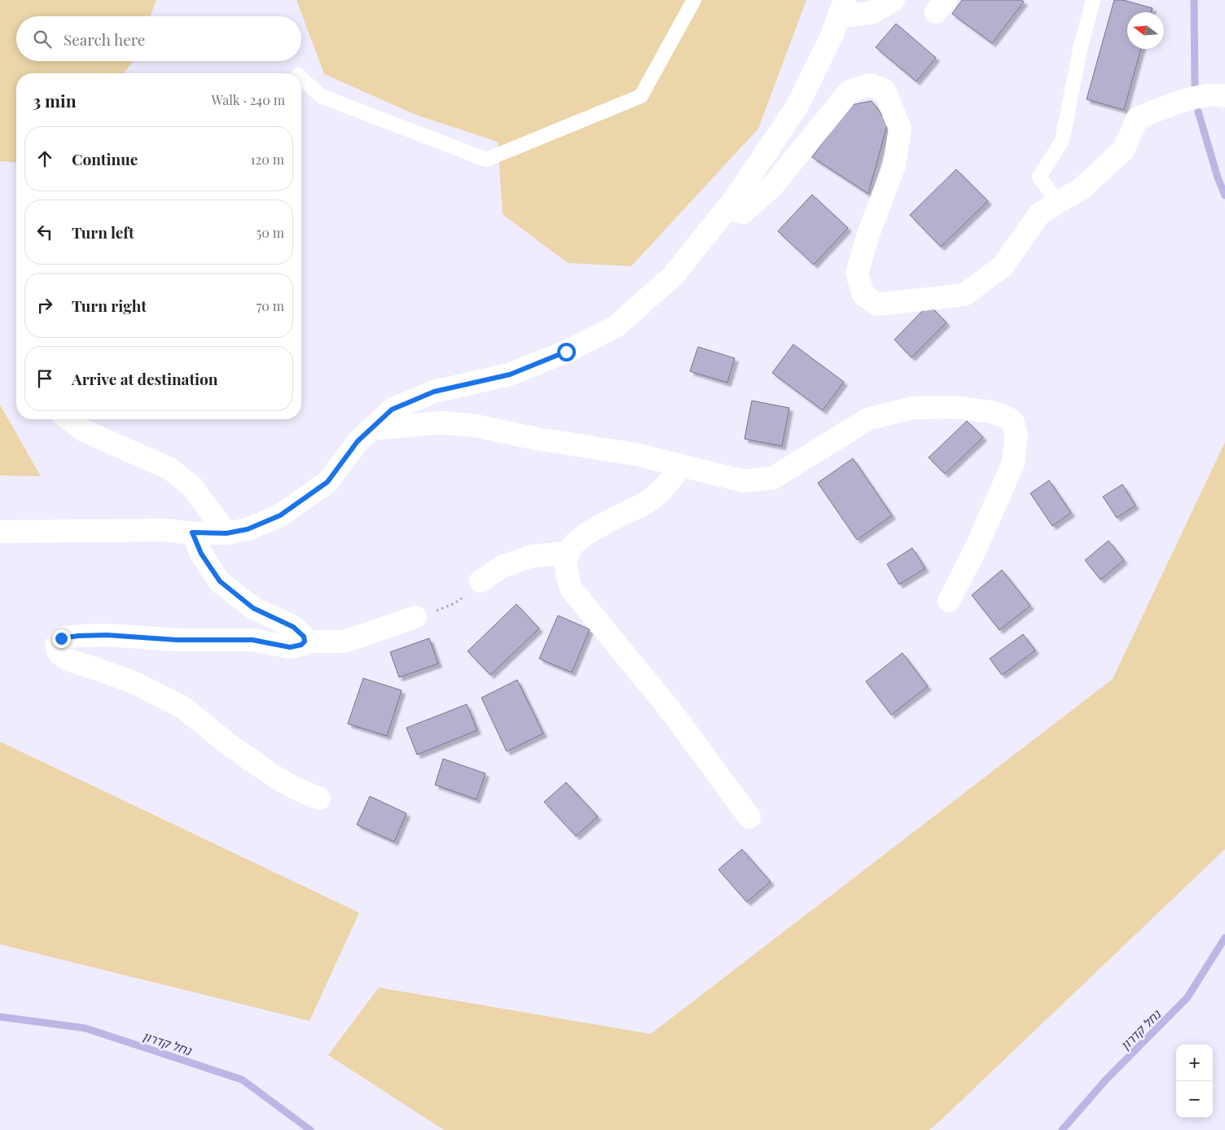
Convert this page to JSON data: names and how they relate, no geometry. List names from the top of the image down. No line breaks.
{"water":["נחל קדרון"],"north":"left","page":{"search":"Search here","heading":["3 min","Walk · 240 m"],"list":[["Continue","120 m"],["Turn left","50 m"],["Turn right","70 m"],"Arrive at destination"],"map_buttons":["+","−"]}}
